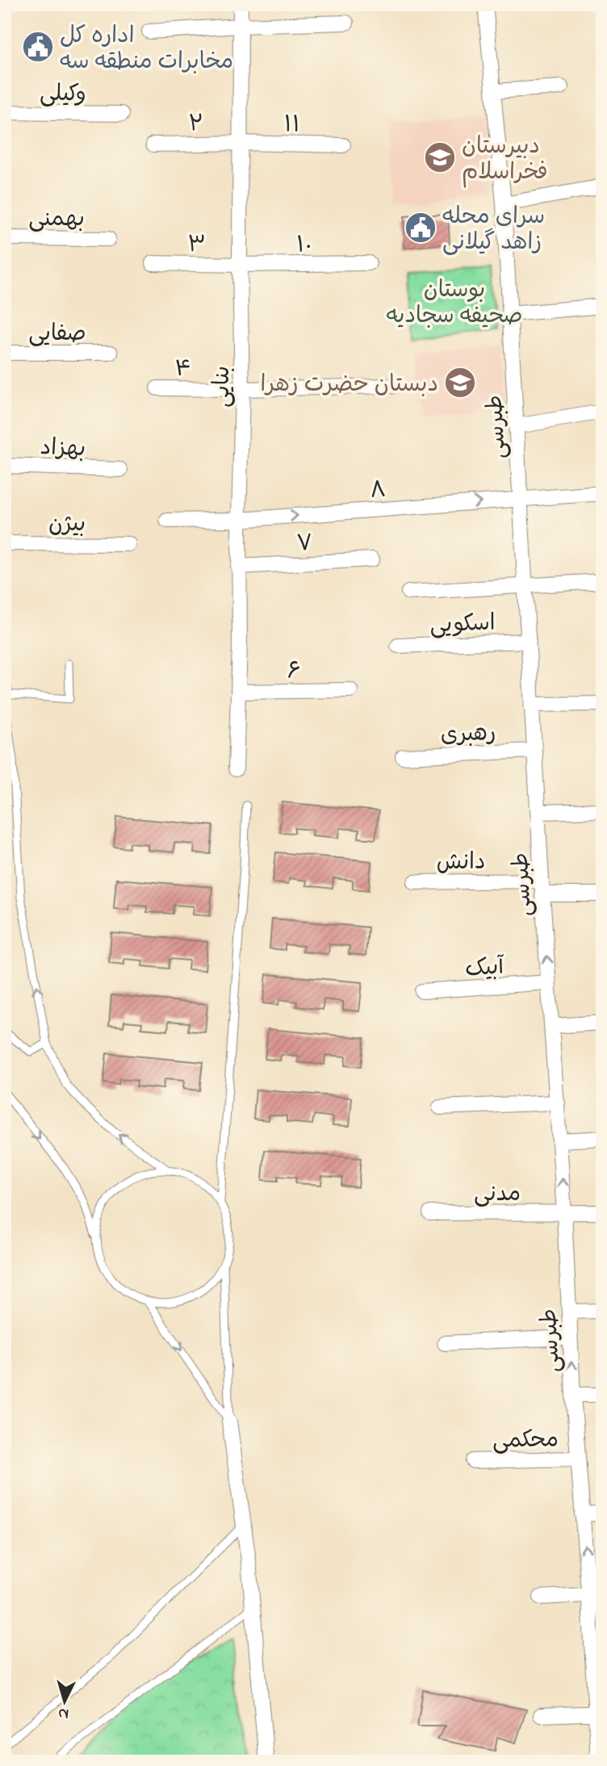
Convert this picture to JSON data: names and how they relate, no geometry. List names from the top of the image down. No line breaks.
{"streets":{"street":["وکیلی","۲","۱۱","بهمنی","۳","۱۰","صفایی","۴","بنایی","طبرسی","بهزاد","۸","بیژن","۷","اسکویی","۶","رهبری","دانش","آبیک","مدنی","محکمی"]},"crossings":[["۲","۱۱"],["۲","بنایی"],["۱۱","بنایی"],["۳","۱۰"],["۳","بنایی"],["۱۰","بنایی"],["۴","بنایی"],["بنایی","۸"],["بنایی","۷"],["بنایی","۶"],["طبرسی","۸"],["طبرسی","اسکویی"],["طبرسی","رهبری"],["طبرسی","دانش"],["طبرسی","آبیک"],["طبرسی","مدنی"],["طبرسی","محکمی"]],"parks":["بوستان صحیفه سجادیه"],"places":{"public building":["اداره کل مخابرات منطقه سه","سرای محله زاهد گیلانی"],"school or university":["دبیرستان فخراسلام","دبستان حضرت زهرا"]},"north":"bottom"}
